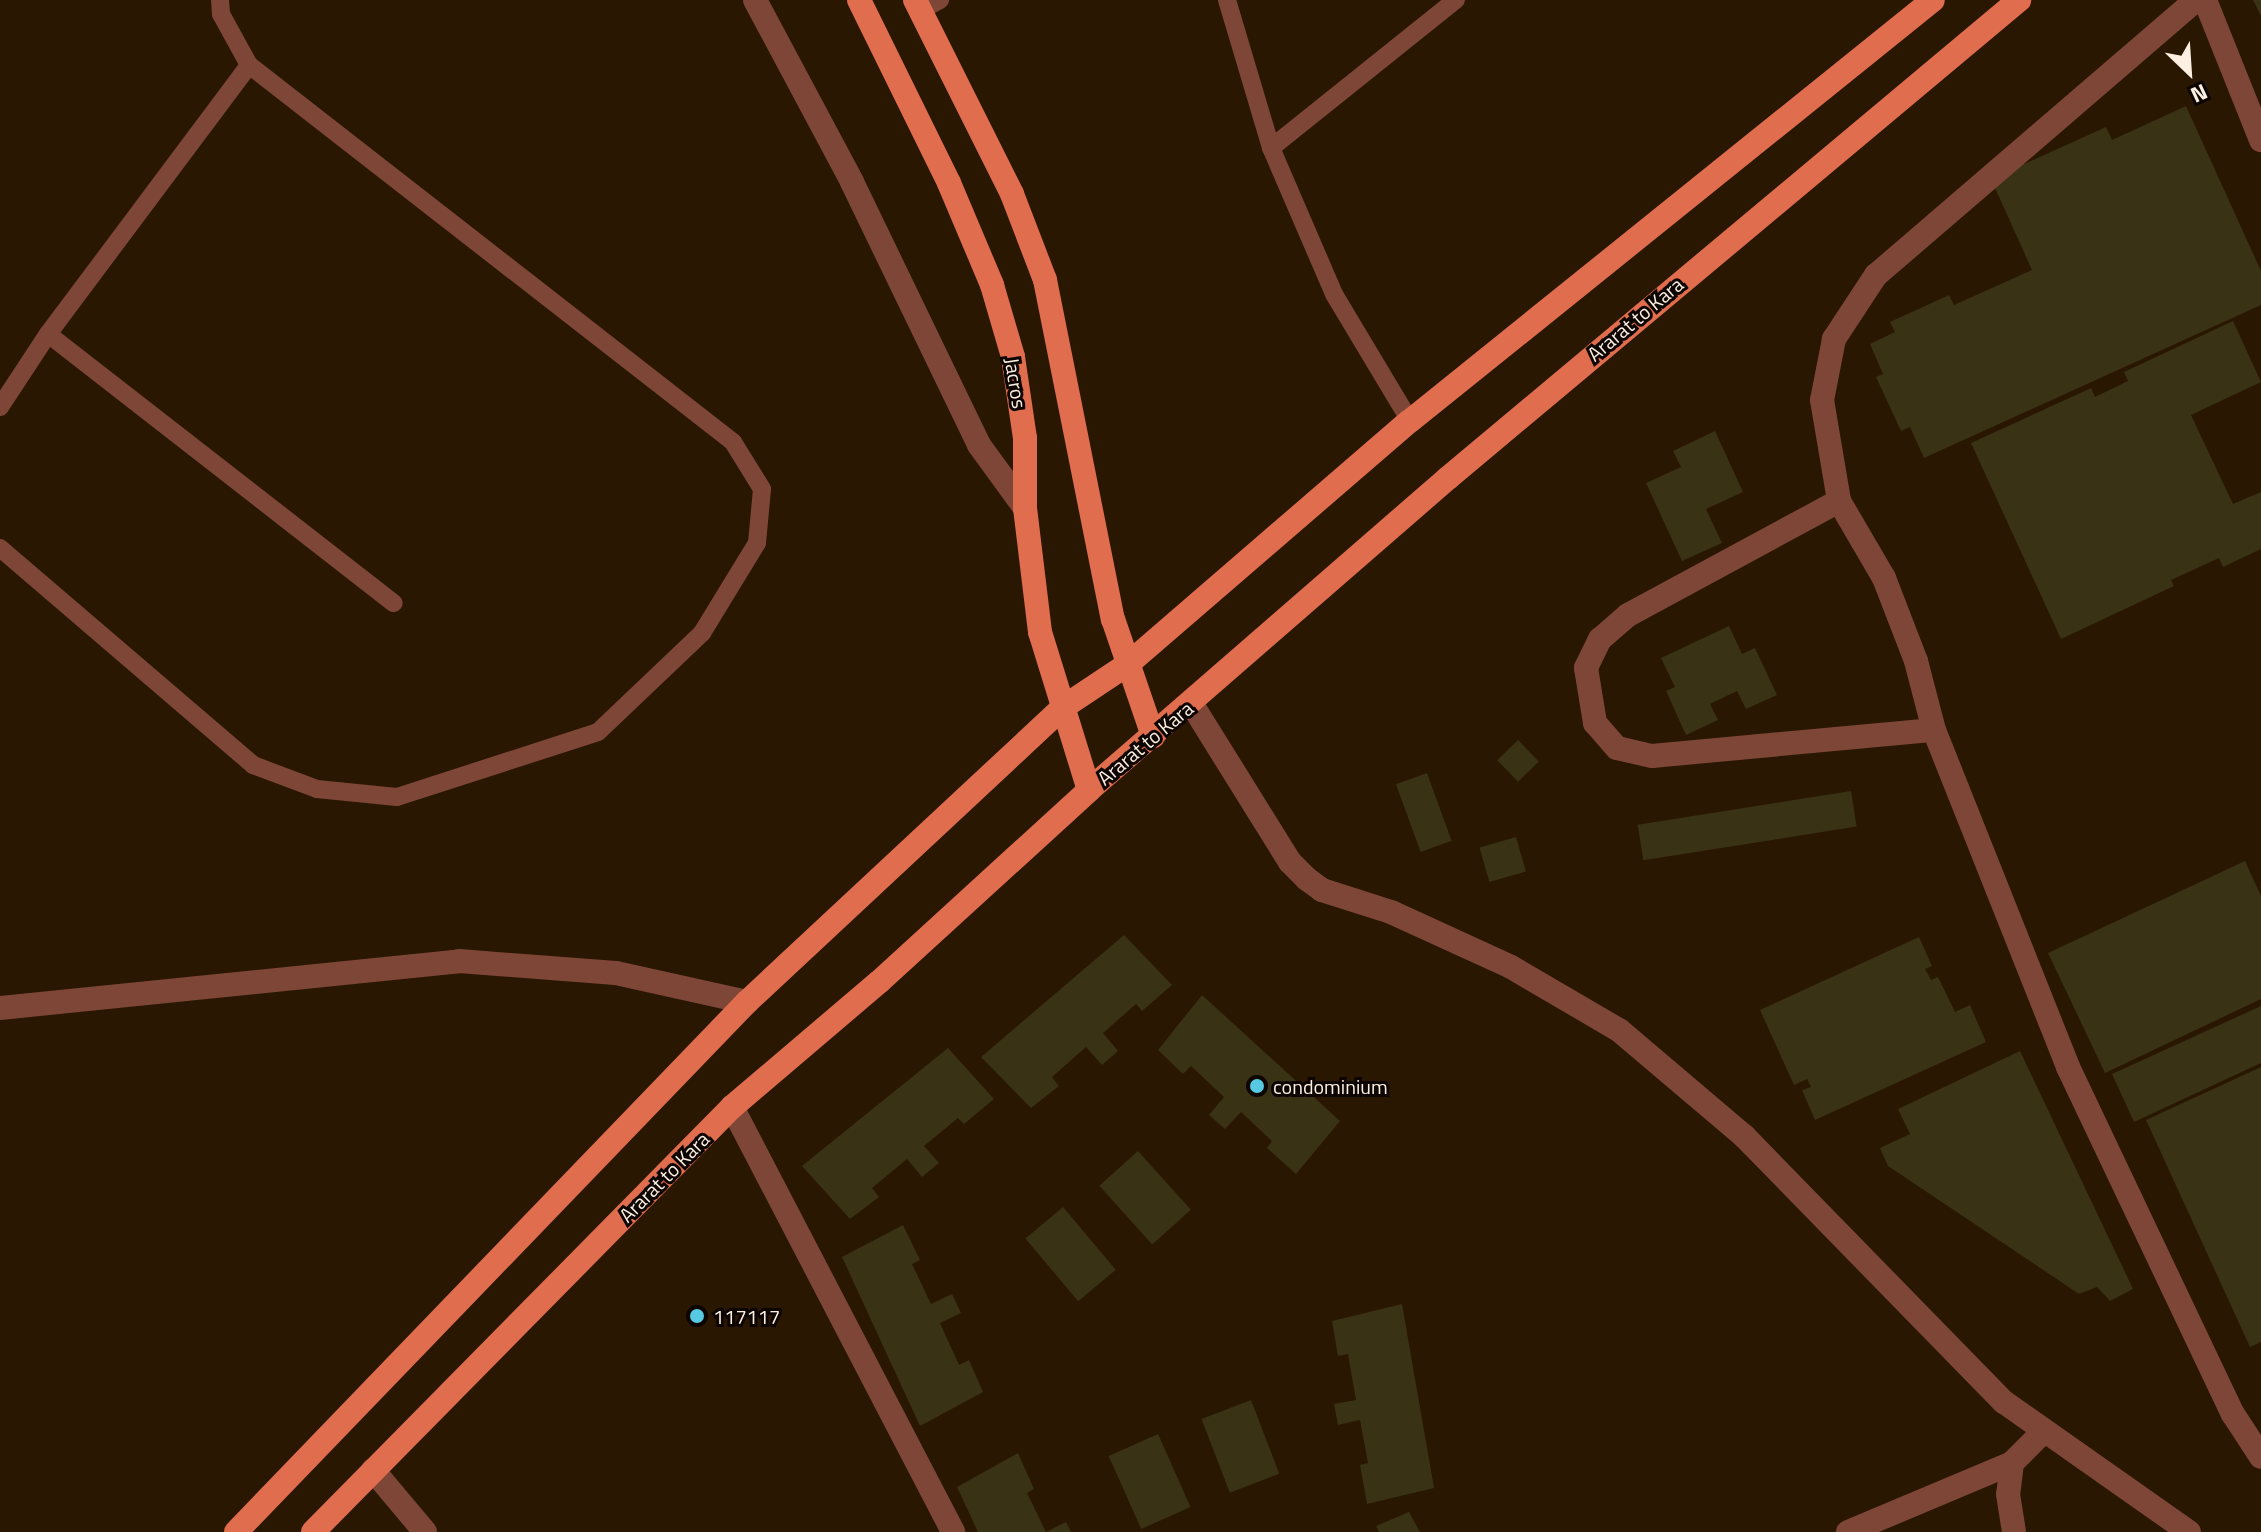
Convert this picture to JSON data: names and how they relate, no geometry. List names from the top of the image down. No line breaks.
{"streets":{"main road":["Ararat to Kara","Jacros"]},"crossings":[["Ararat to Kara","Jacros"]],"places":["condominium","117117"],"north":"bottom right"}
